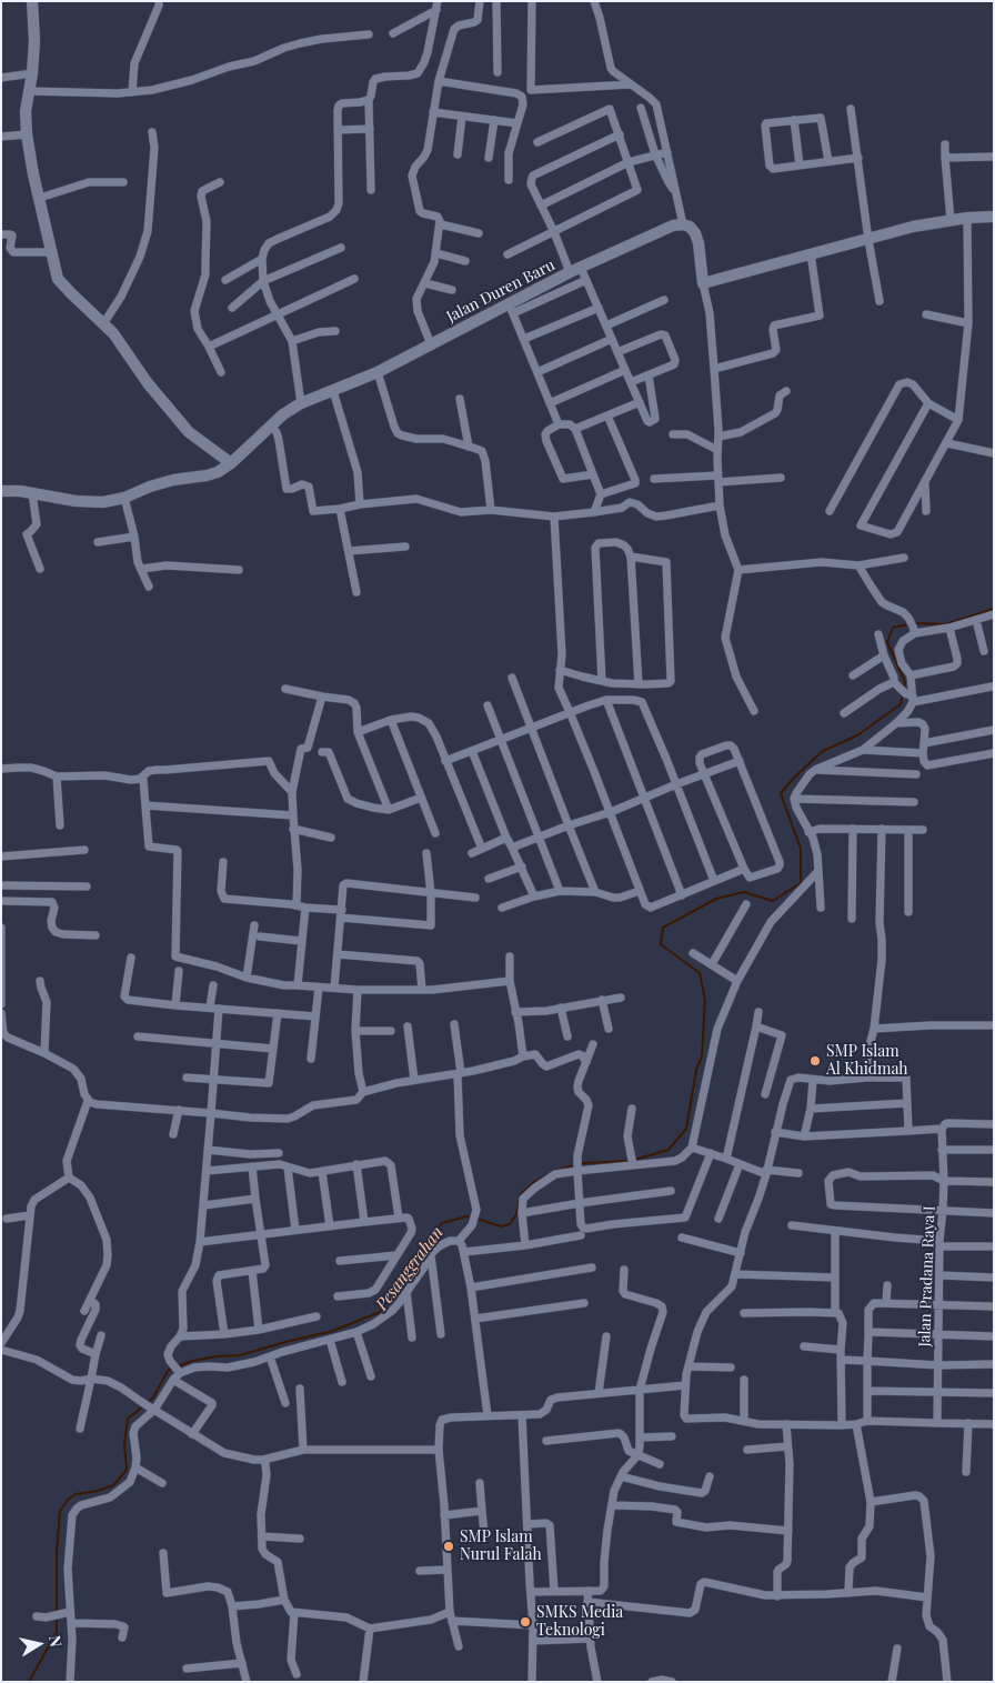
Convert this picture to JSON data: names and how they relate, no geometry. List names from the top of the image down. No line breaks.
{"streets":{"street":["Jalan Duren Baru","Jalan Pradana Raya I"]},"water":["Pesanggrahan"],"places":["SMP Islam Al Khidmah","SMP Islam Nurul Falah","SMKS Media Teknologi"],"north":"right"}
